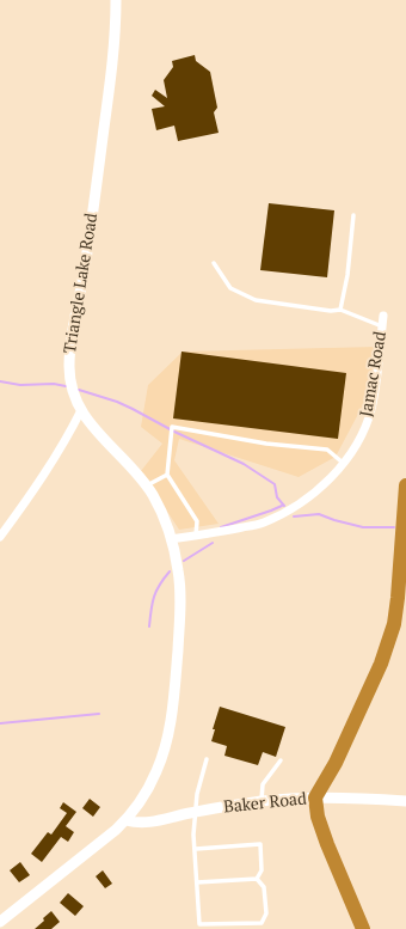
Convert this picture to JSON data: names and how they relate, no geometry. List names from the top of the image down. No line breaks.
{"streets":{"street":["Triangle Lake Road","Jamac Road","Baker Road"]},"crossings":[["Triangle Lake Road","Jamac Road"],["Triangle Lake Road","Baker Road"]]}
